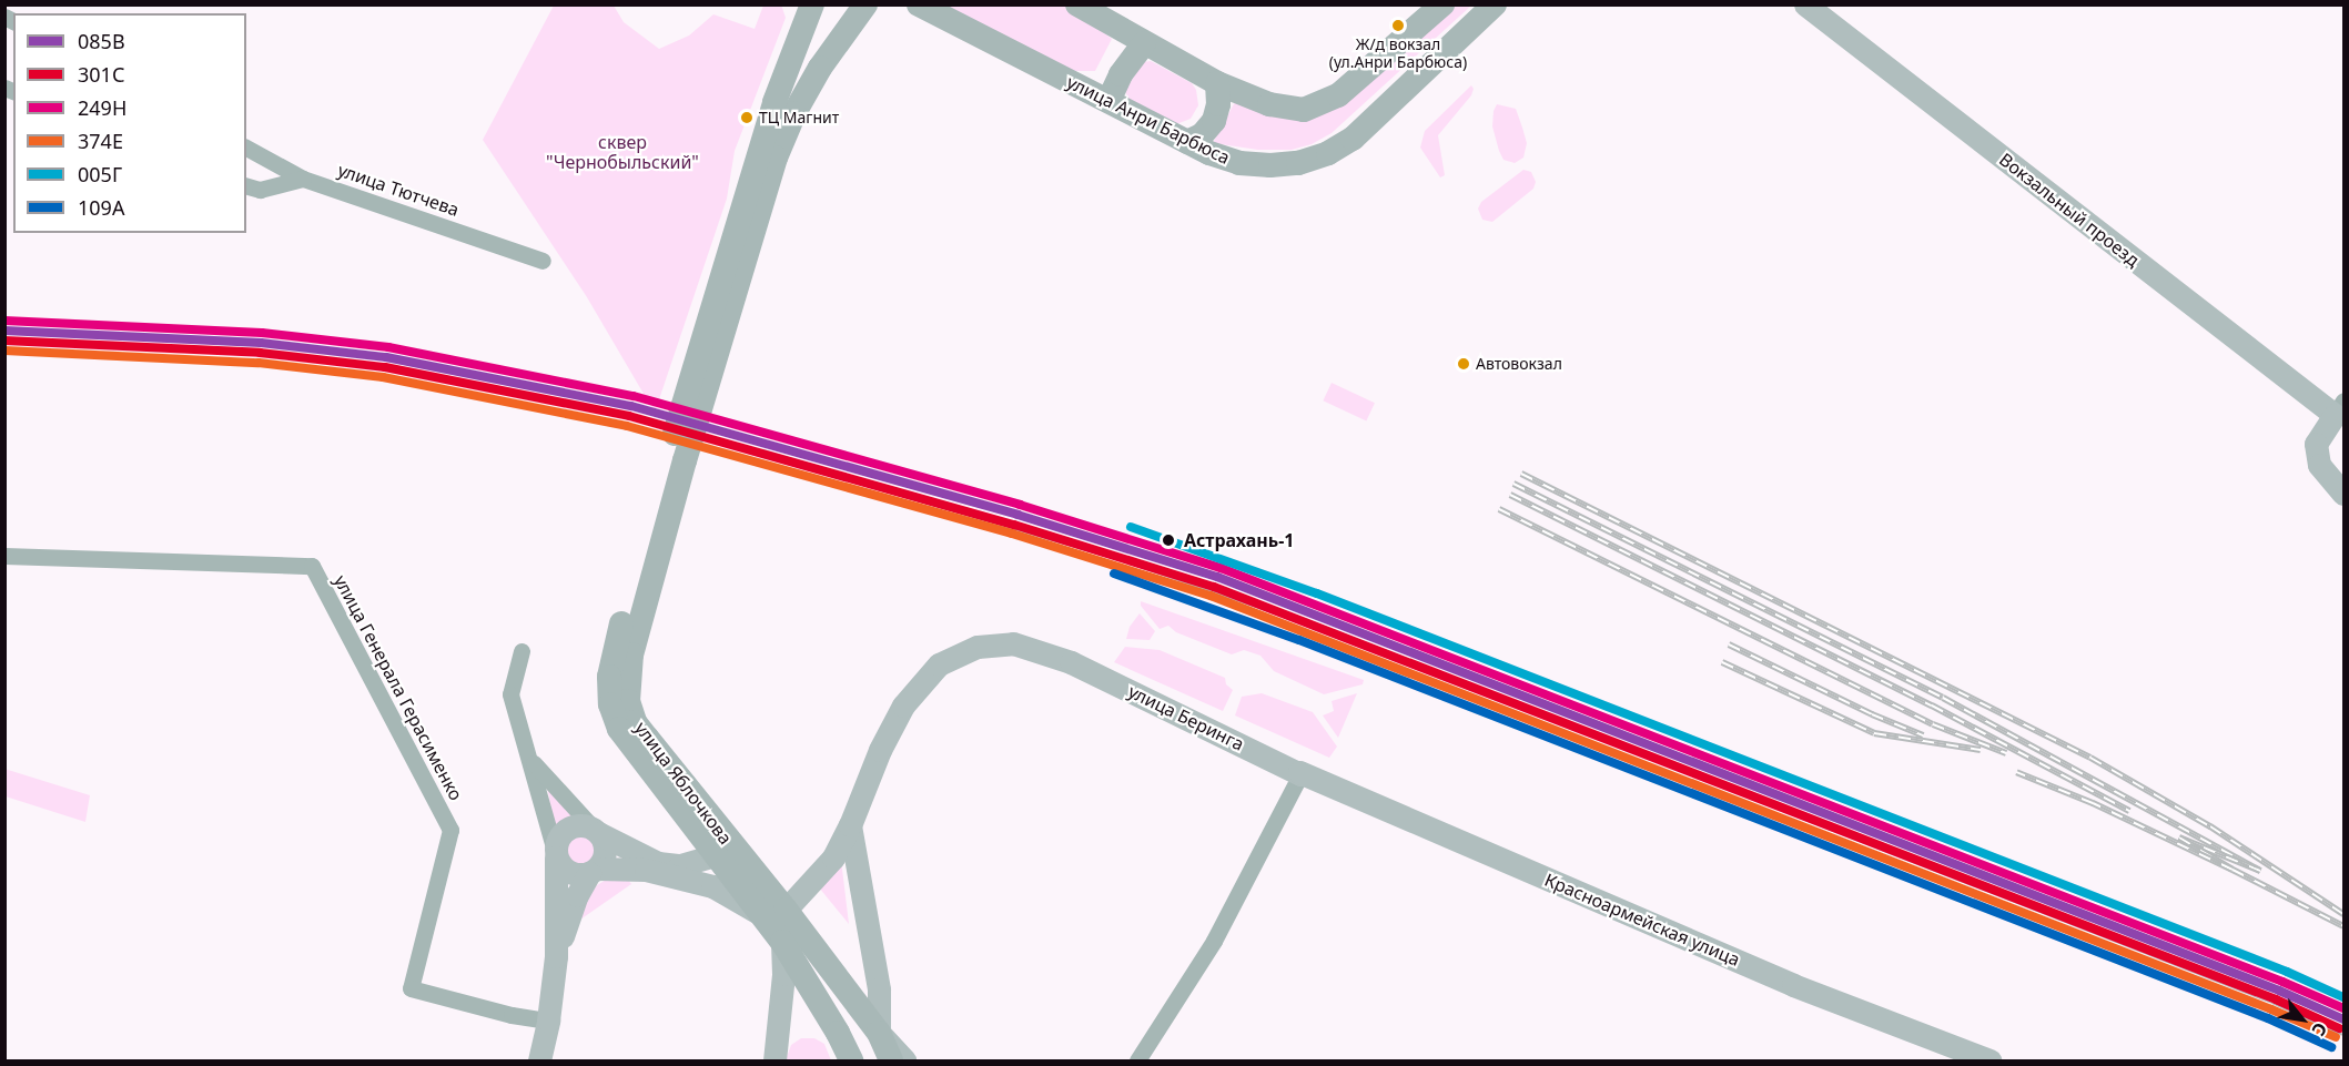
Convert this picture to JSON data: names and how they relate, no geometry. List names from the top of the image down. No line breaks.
{"streets":{"main road":["улица Анри Барбюса","улица Яблочкова"],"street":["улица Тютчева","Вокзальный проезд","улица Генерала Герасименко","улица Беринга","Красноармейская улица"]},"crossings":[["улица Беринга","улица Яблочкова"],["улица Беринга","Красноармейская улица"]],"parks":["сквер \"Чернобыльский\""],"places":["Ж/д вокзал (ул.Анри Барбюса)","ТЦ Магнит","Автовокзал","Астрахань-1"],"lines":["transit line 249Н","transit line 085В","transit line 301С","transit line 374Е","transit line 005Г","transit line 109А"],"legend":["085В","301С","249Н","374Е","005Г","109А"],"north":"bottom right"}
